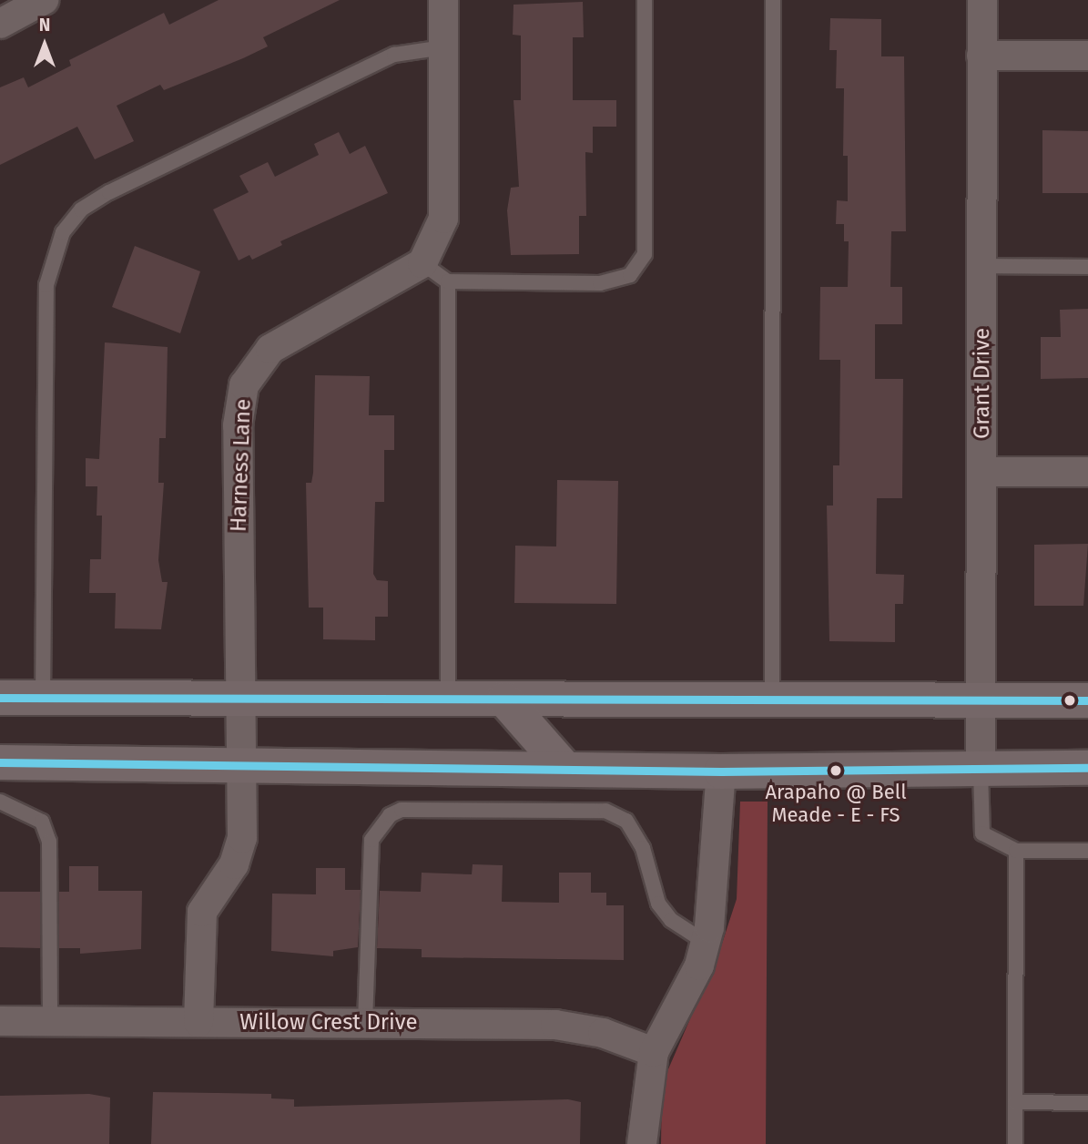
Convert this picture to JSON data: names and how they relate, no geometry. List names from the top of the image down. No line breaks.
{"streets":{"street":["Grant Drive","Harness Lane","Willow Crest Drive"]},"crossings":[["Harness Lane","Willow Crest Drive"]],"places":["Arapaho @ Bell Meade - E - FS"],"north":"top"}
